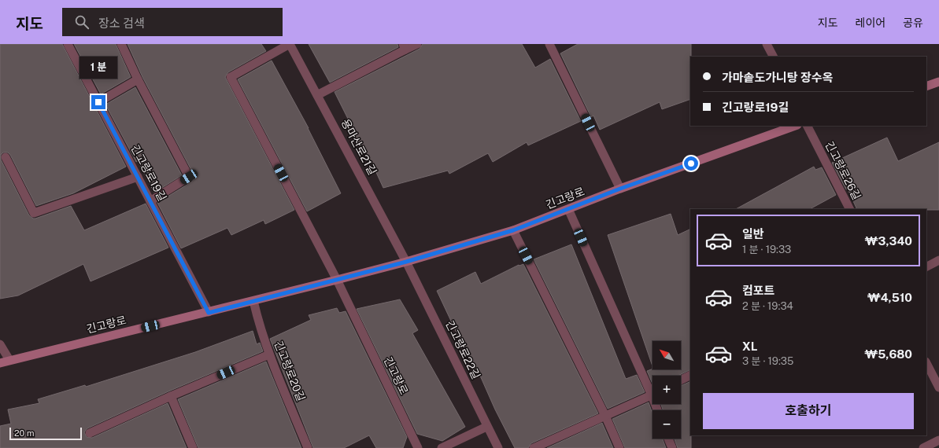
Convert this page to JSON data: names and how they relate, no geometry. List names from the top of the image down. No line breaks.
{"streets":{"main road":["긴고랑로"],"street":["용마산로21길","긴고랑로26길","긴고랑로19길","긴고랑로22길","긴고랑로20길"]},"crossings":[["용마산로21길","긴고랑로"],["용마산로21길","긴고랑로22길"],["긴고랑로19길","긴고랑로"],["긴고랑로","긴고랑로22길"],["긴고랑로","긴고랑로20길"]],"scale_bar":"20 m","north":"top left","page":{"header":"지도","search":"장소 검색","nav":["지도","레이어","공유"],"bubble":"1 분","banner":["가마솥도가니탕 장수옥","긴고랑로19길"],"list":[{"name":"일반","note":"1 분 · 19:33","value":"₩3,340"},{"name":"컴포트","note":"2 분 · 19:34","value":"₩4,510"},{"name":"XL","note":"3 분 · 19:35","value":"₩5,680"}],"map_buttons":["+","−"],"buttons":"호출하기","scale":"20 m"}}
